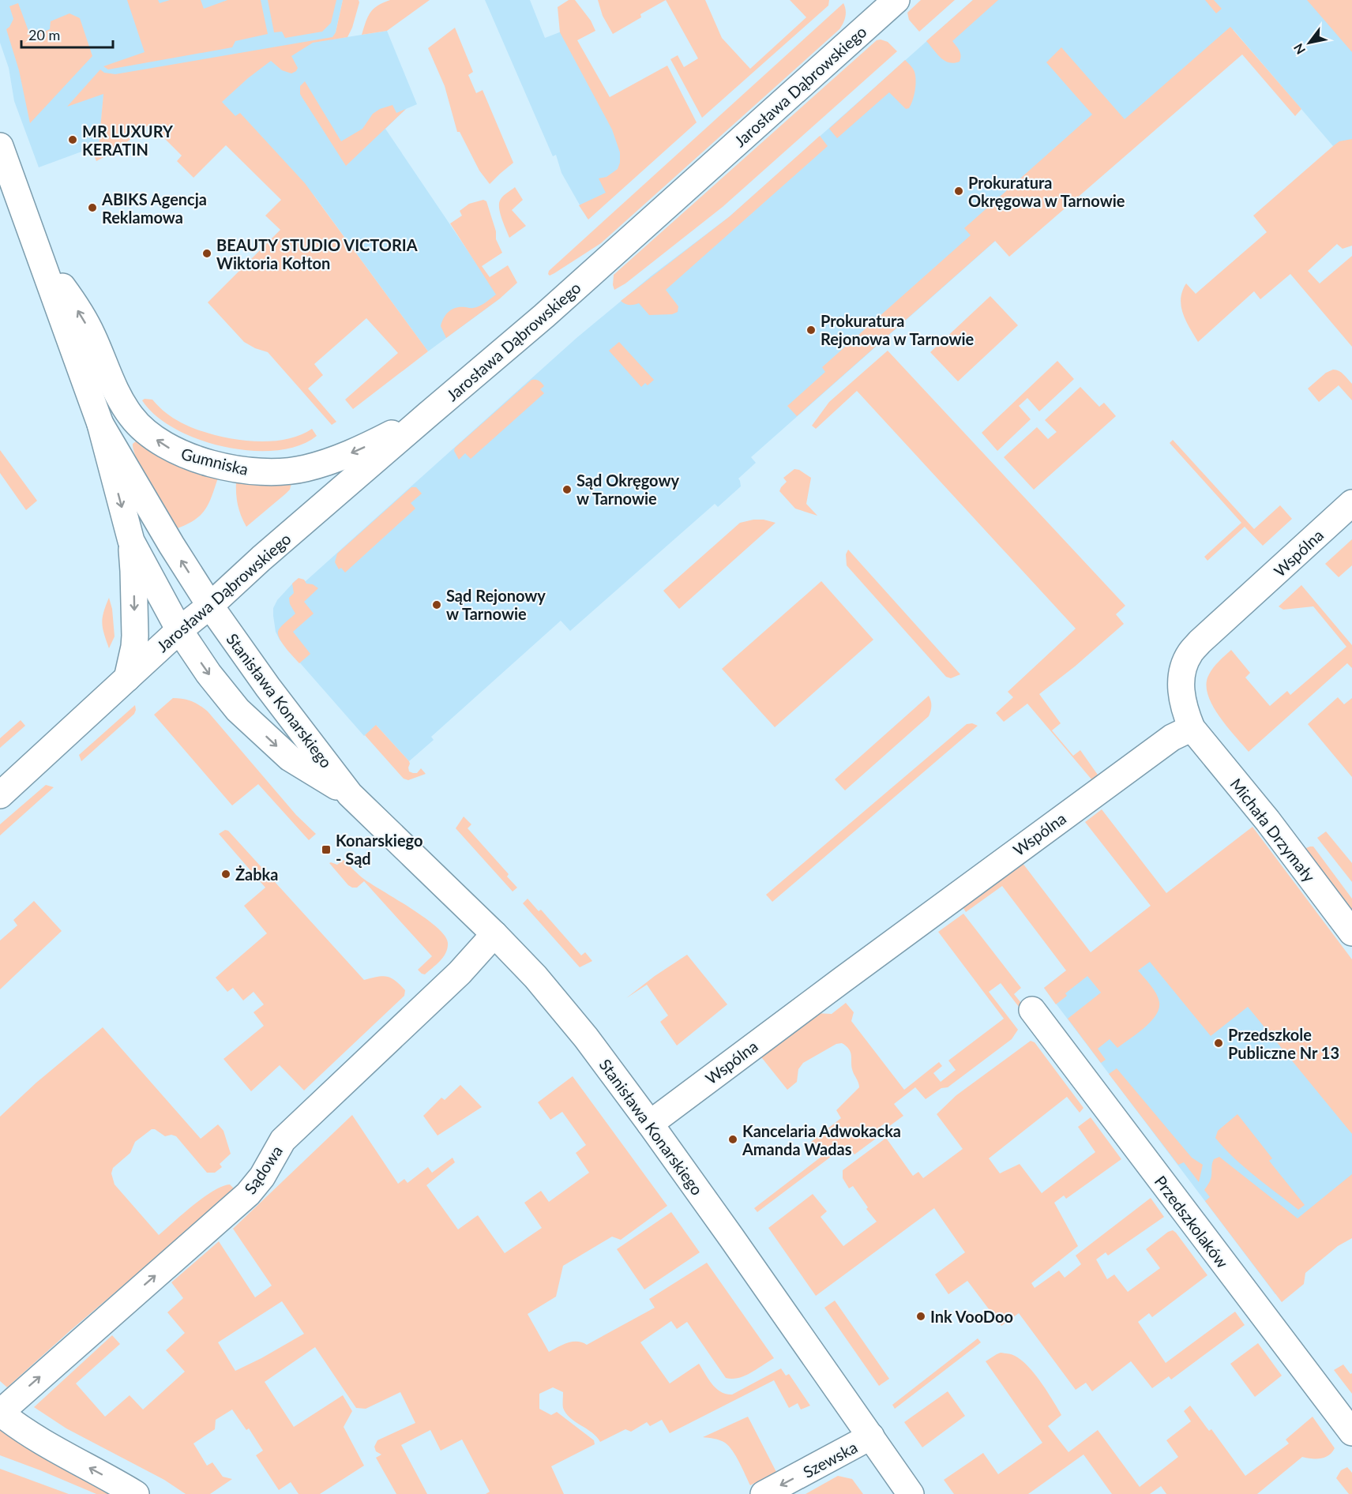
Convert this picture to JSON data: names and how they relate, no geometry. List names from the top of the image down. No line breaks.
{"streets":{"street":["Jarosława Dąbrowskiego","Gumniska","Wspólna","Stanisława Konarskiego","Michała Drzymały","Sądowa","Przedszkolaków","Szewska"]},"crossings":[["Jarosława Dąbrowskiego","Gumniska"],["Jarosława Dąbrowskiego","Stanisława Konarskiego"],["Gumniska","Stanisława Konarskiego"],["Wspólna","Stanisława Konarskiego"],["Wspólna","Michała Drzymały"],["Stanisława Konarskiego","Sądowa"],["Stanisława Konarskiego","Szewska"]],"one_way":["Sądowa","Szewska"],"places":{"other":["MR LUXURY KERATIN","Prokuratura Okręgowa w Tarnowie","ABIKS Agencja Reklamowa","BEAUTY STUDIO VICTORIA Wiktoria Kołton","Prokuratura Rejonowa w Tarnowie","Sąd Okręgowy w Tarnowie","Sąd Rejonowy w Tarnowie","Żabka","Przedszkole Publiczne Nr 13","Kancelaria Adwokacka Amanda Wadas","Ink VooDoo"],"transit":["Konarskiego - Sąd"]},"scale_bar":"20 m","north":"bottom left"}
